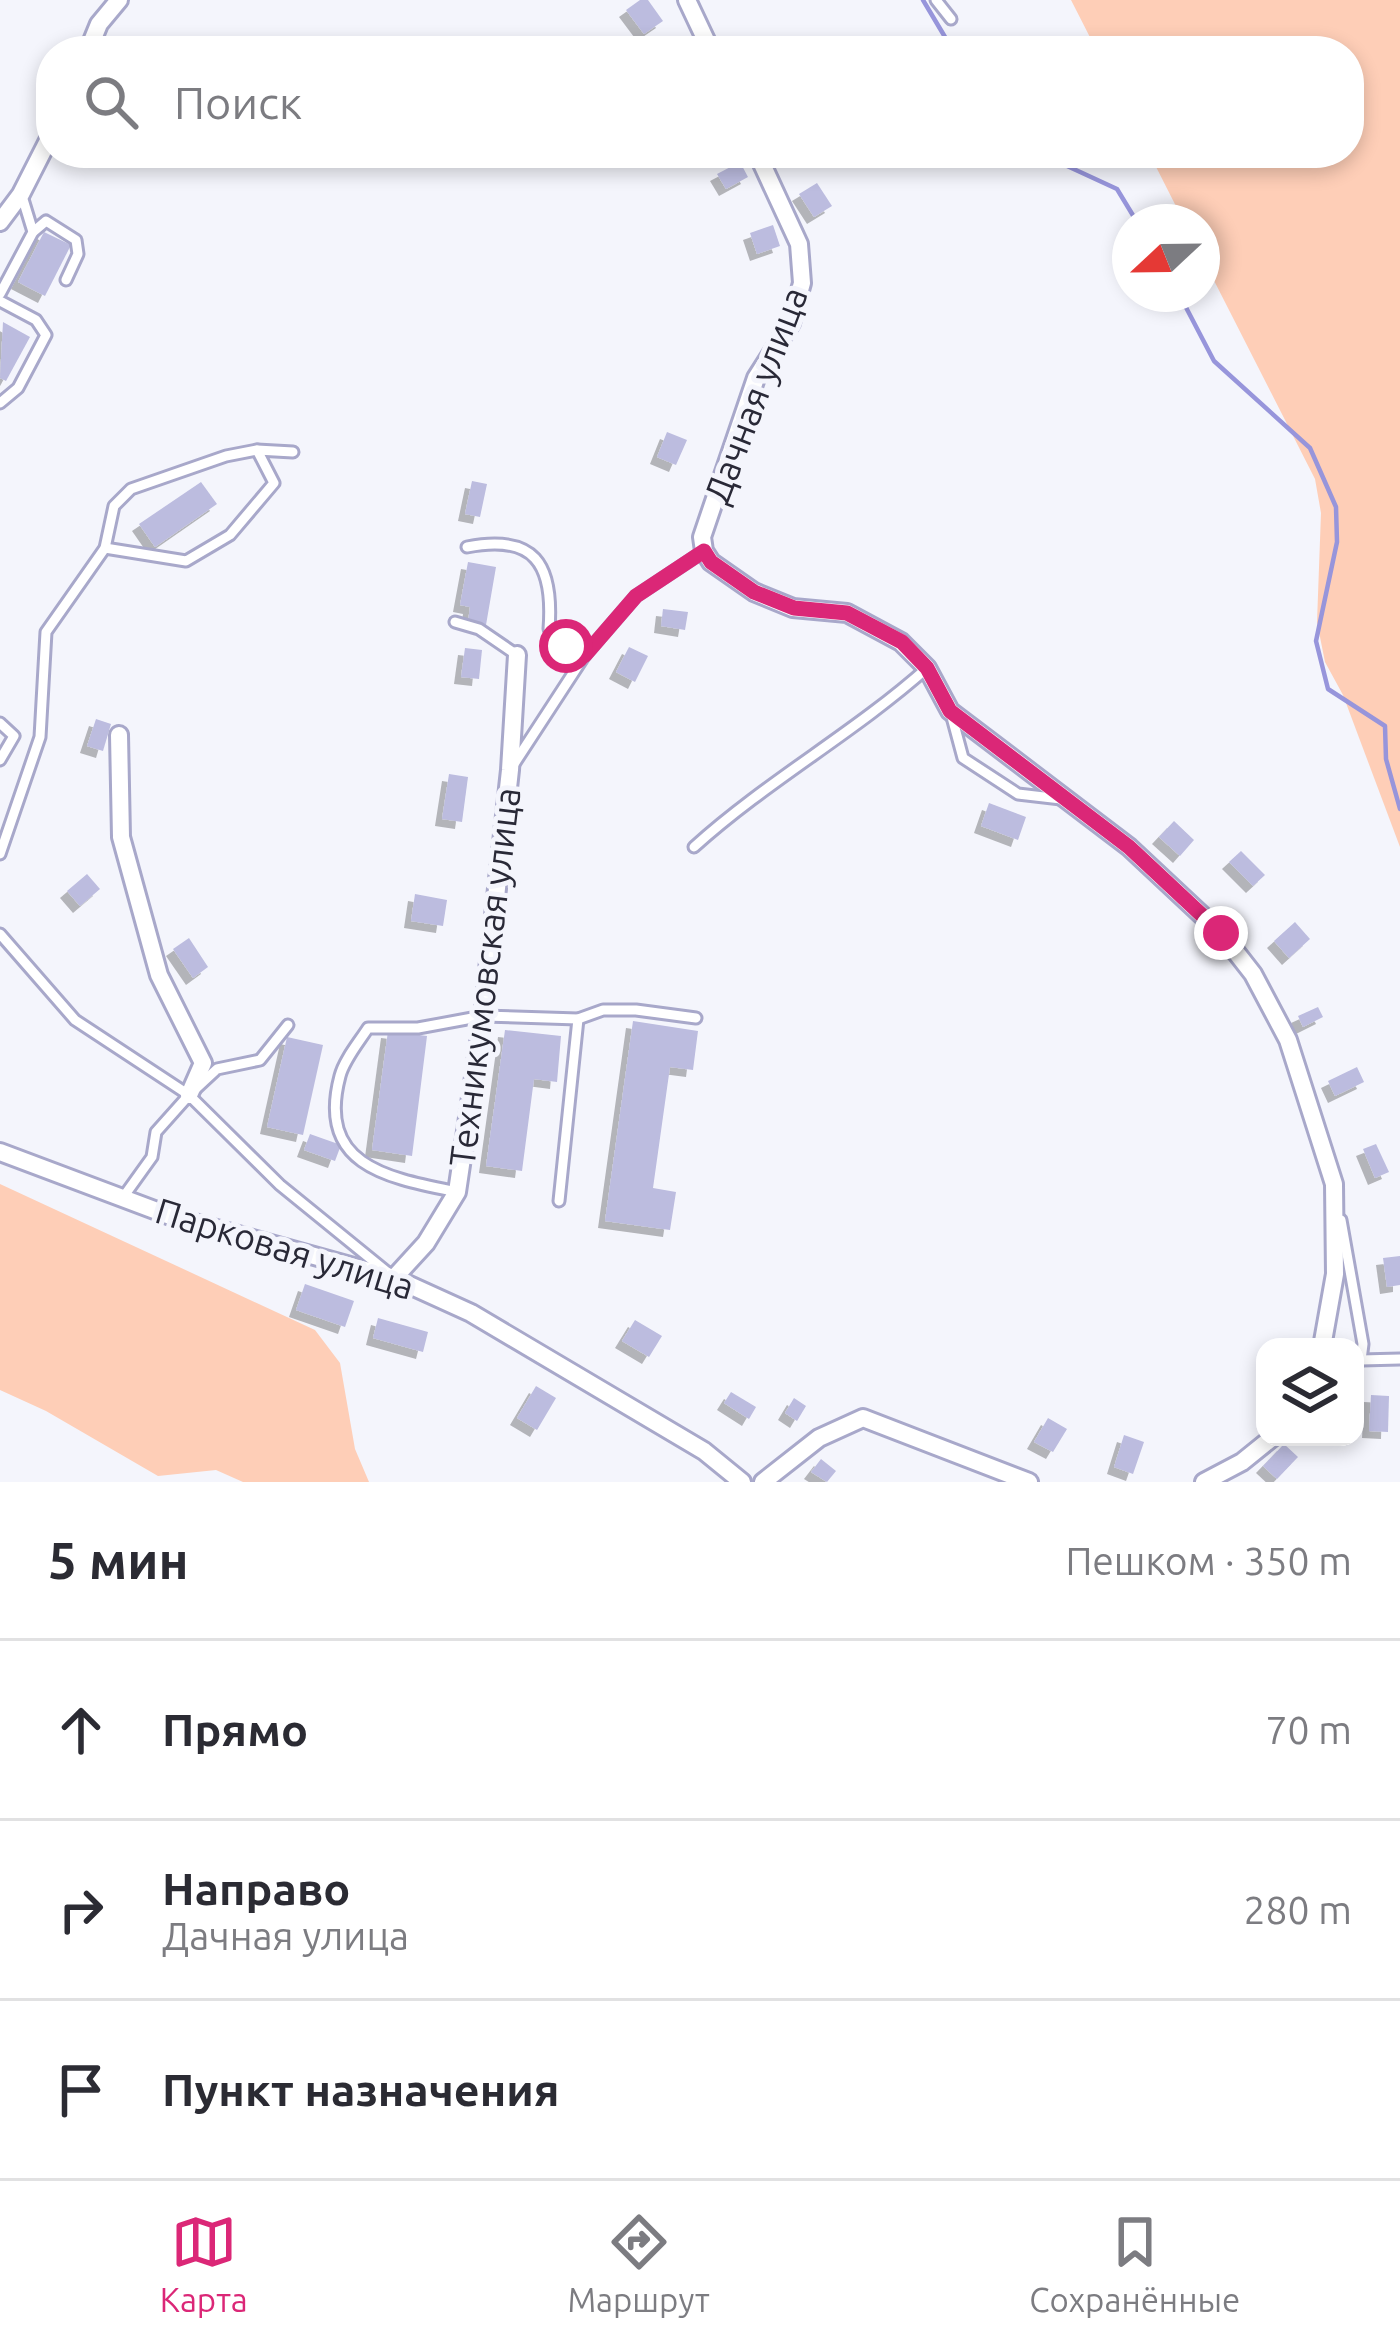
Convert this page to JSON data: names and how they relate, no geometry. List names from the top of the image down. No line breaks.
{"streets":{"street":["Дачная улица","Техникумовская улица","Парковая улица"]},"crossings":[["Техникумовская улица","Парковая улица"]],"north":"left","page":{"search":"Поиск","heading":["5 мин","Пешком · 350 m"],"list":[["Прямо","70 m"],["Направо","Дачная улица","280 m"],"Пункт назначения"],"nav":["Карта","Маршрут","Сохранённые"]}}
